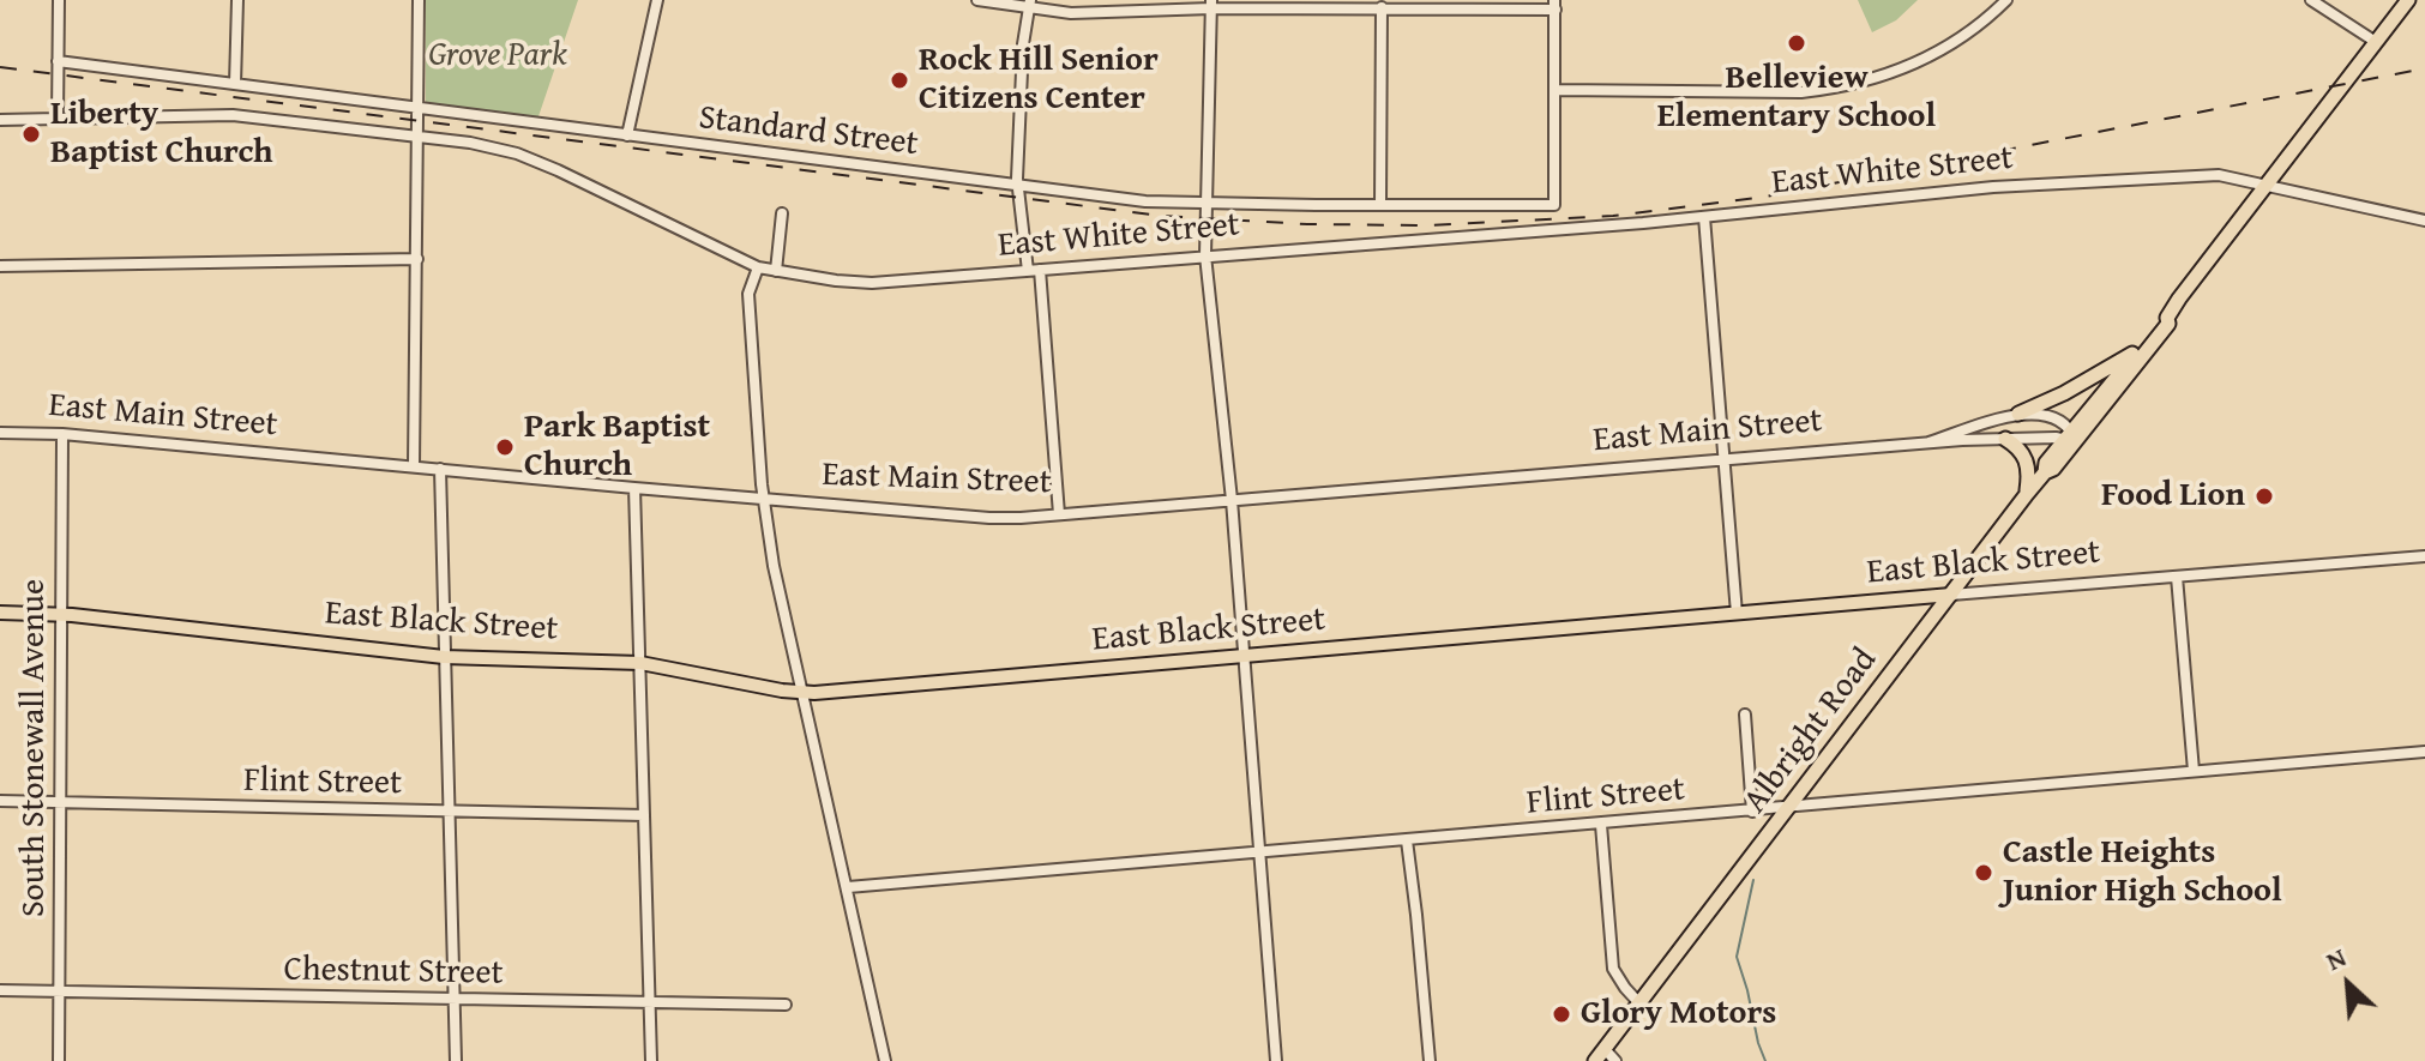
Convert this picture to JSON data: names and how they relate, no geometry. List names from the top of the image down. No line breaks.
{"streets":{"highway":["Albright Road"],"main road":["East Black Street"],"street":["Standard Street","East White Street","East Main Street","South Stonewall Avenue","Flint Street","Chestnut Street"]},"crossings":[["East Main Street","Albright Road"],["East Main Street","South Stonewall Avenue"],["East Black Street","Albright Road"],["East Black Street","South Stonewall Avenue"],["Albright Road","Flint Street"],["South Stonewall Avenue","Flint Street"],["South Stonewall Avenue","Chestnut Street"]],"parks":["Grove Park"],"places":["Belleview Elementary School","Rock Hill Senior Citizens Center","Liberty Baptist Church","Park Baptist Church","Food Lion","Castle Heights Junior High School","Glory Motors"],"north":"top left"}
